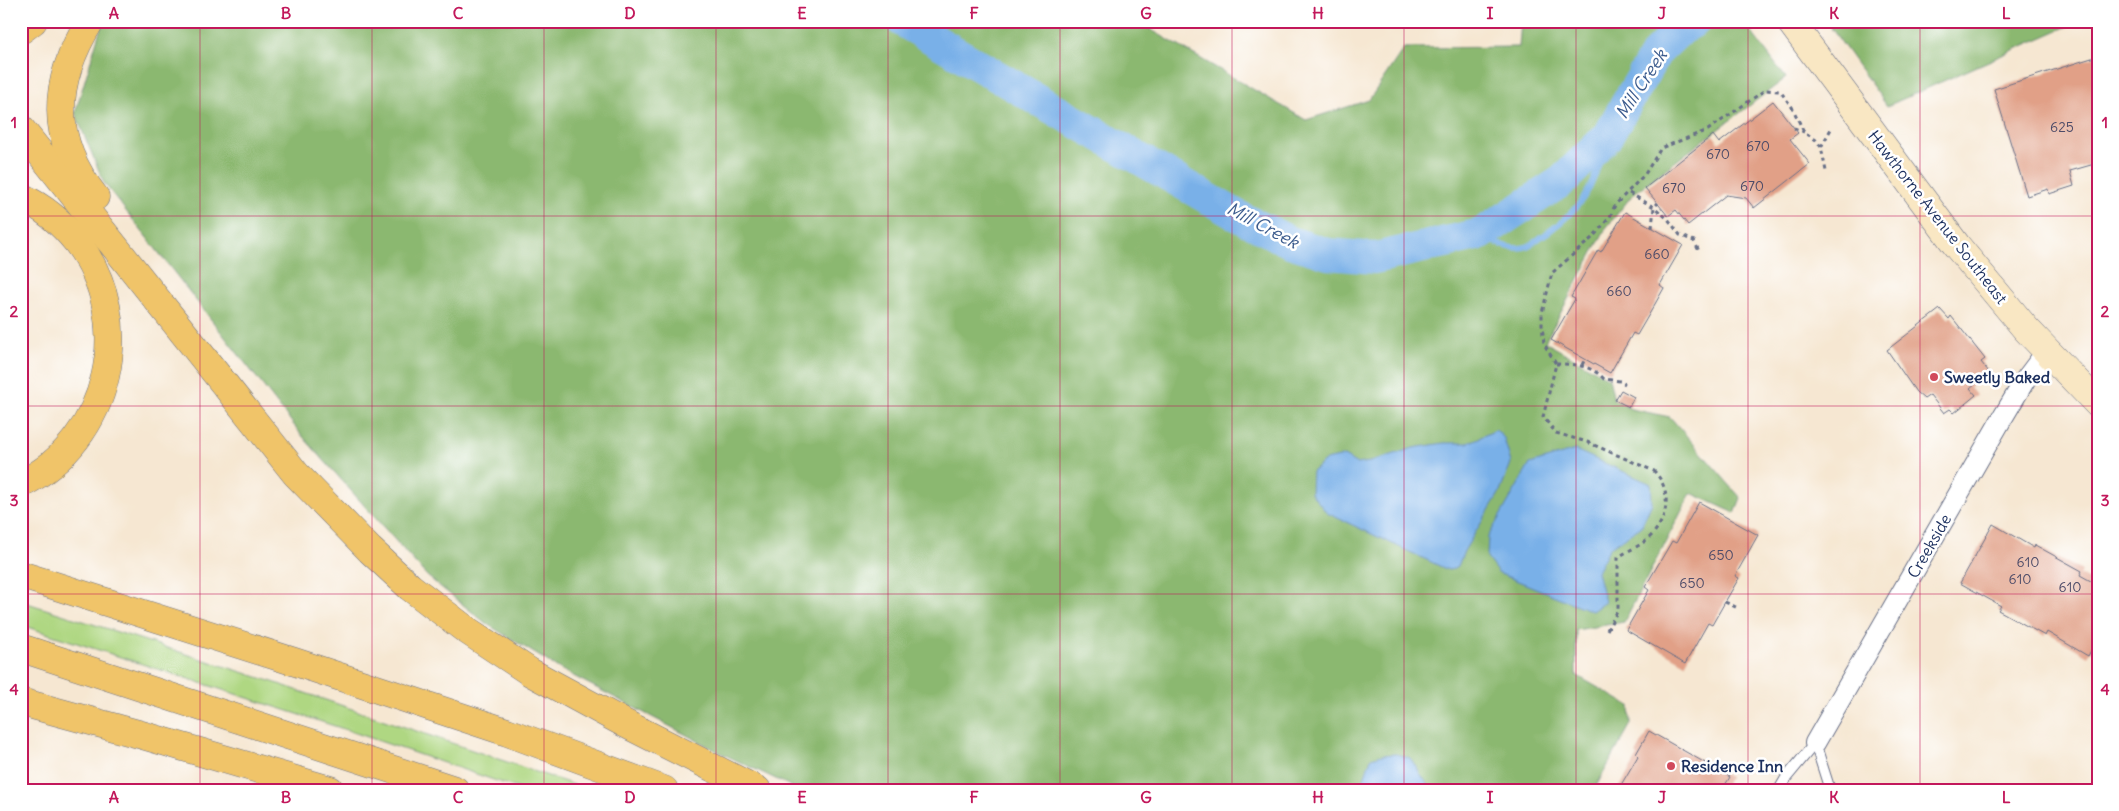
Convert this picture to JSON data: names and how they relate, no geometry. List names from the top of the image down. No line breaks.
{"streets":{"main road":["Hawthorne Avenue Southeast"],"street":["Creekside"]},"crossings":[["Hawthorne Avenue Southeast","Creekside"]],"water":["Mill Creek"],"places":["Sweetly Baked","Residence Inn"],"house_numbers":["625","670","670","670","670","660","660","650","610","610","650","610"],"grid":{"columns":["A","B","C","D","E","F","G","H","I","J","K","L"],"rows":["1","2","3","4"]}}
